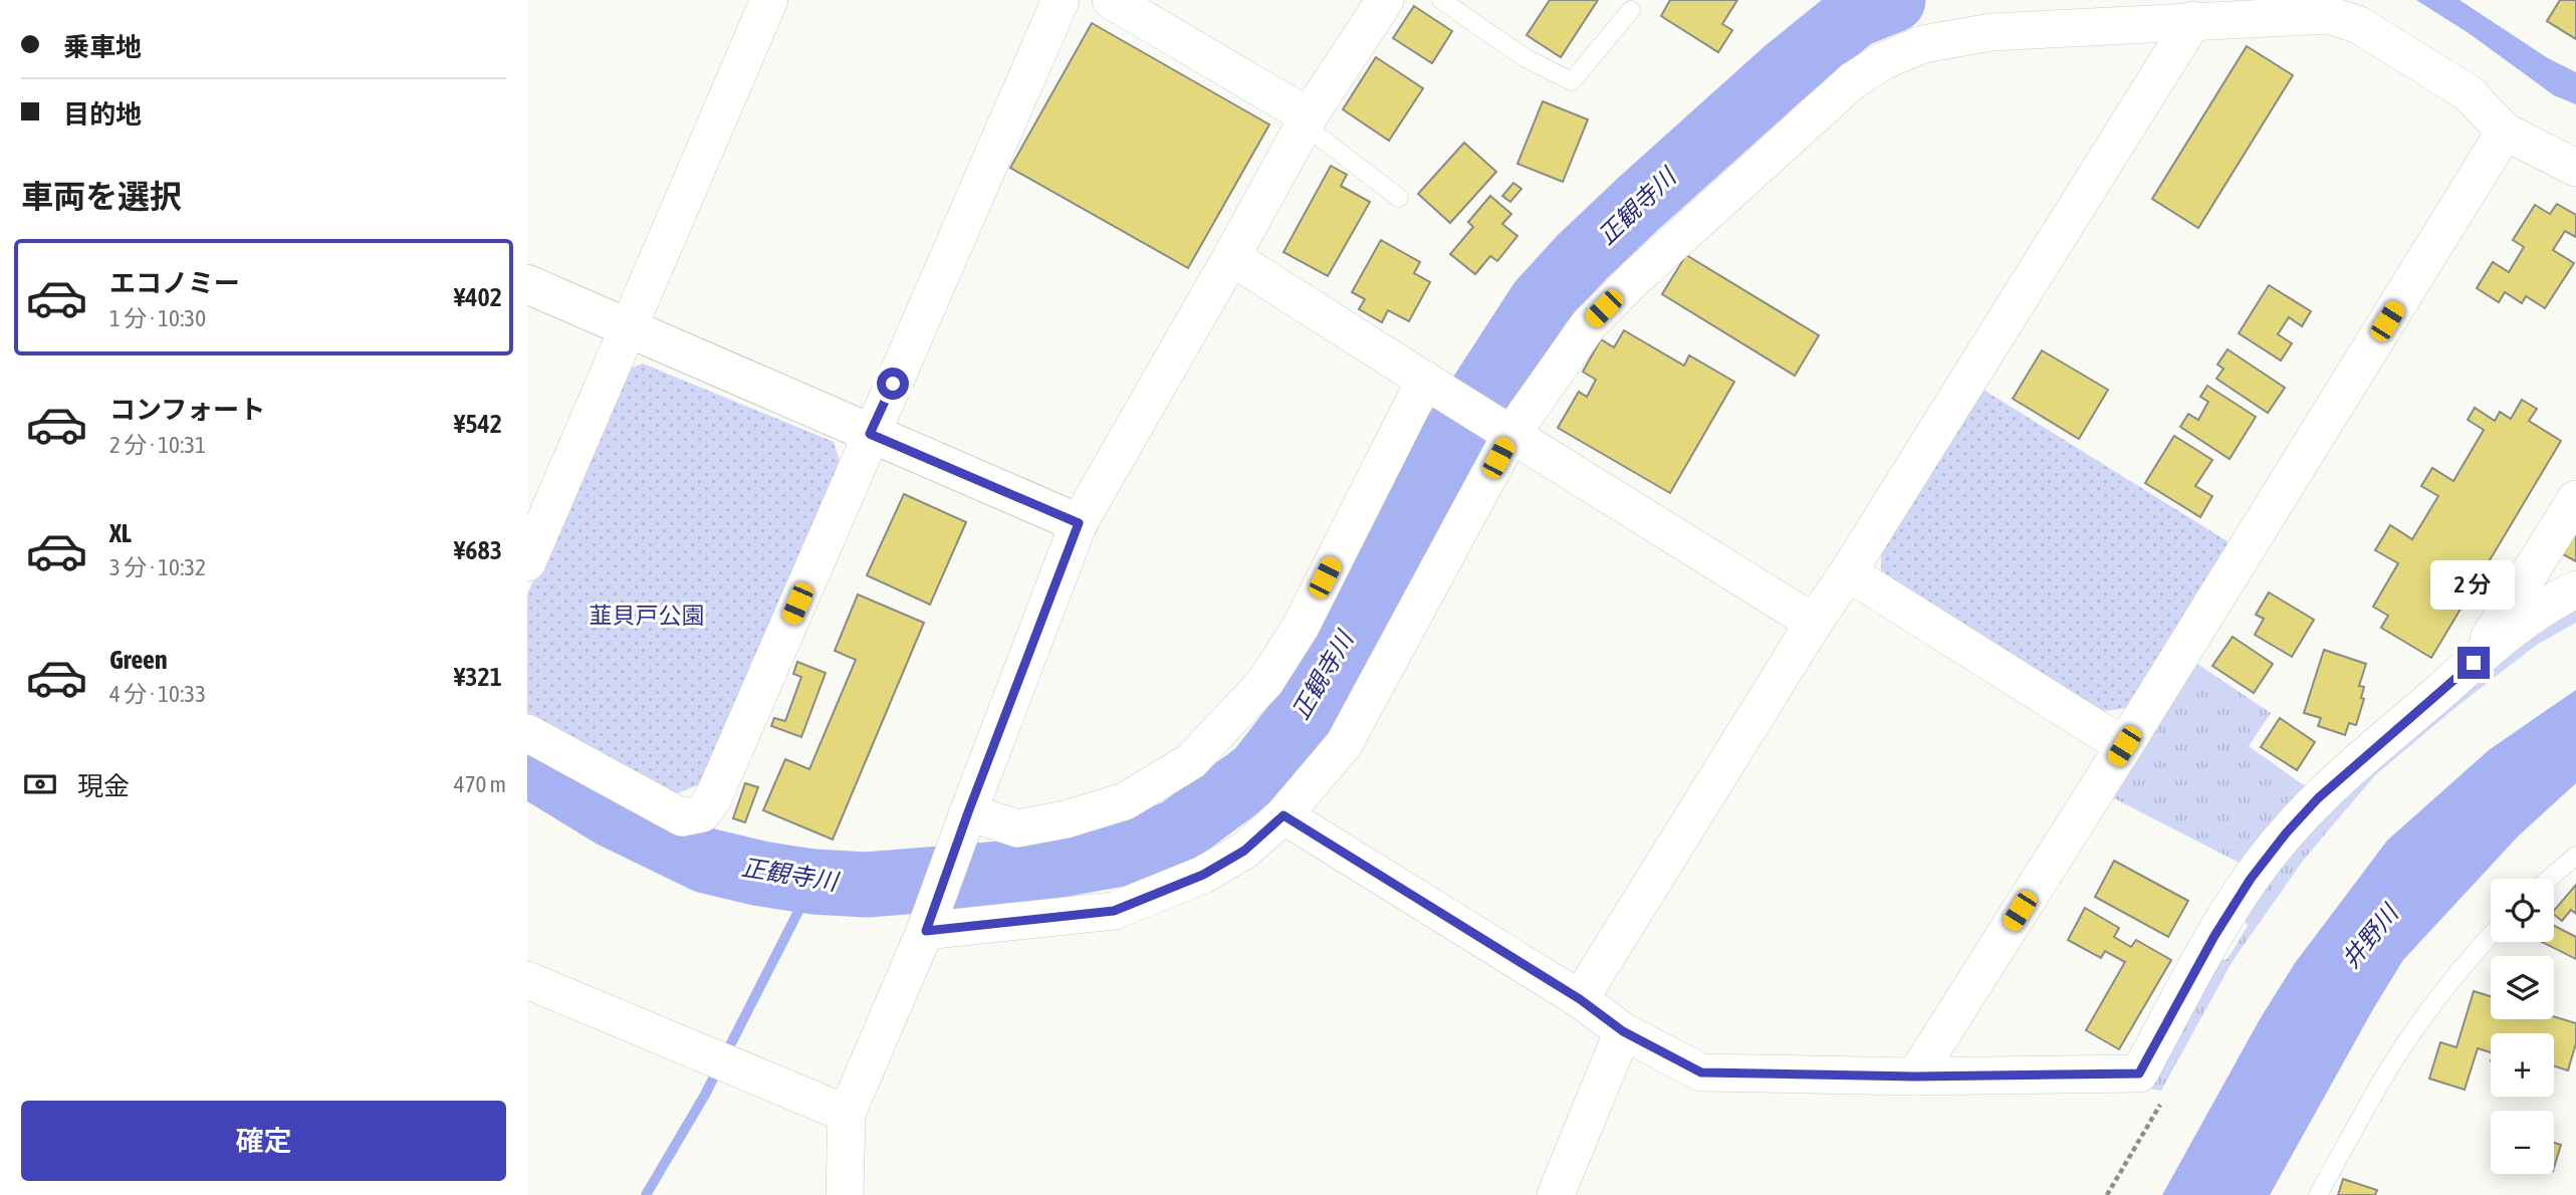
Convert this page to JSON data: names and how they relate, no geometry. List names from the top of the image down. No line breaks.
{"water":["正観寺川","井野川"],"parks":["韮貝戸公園"],"page":{"banner":["乗車地","目的地"],"heading":"車両を選択","list":[{"name":"エコノミー","note":"1 分 · 10:30","value":"¥402"},{"name":"コンフォート","note":"2 分 · 10:31","value":"¥542"},{"name":"XL","note":"3 分 · 10:32","value":"¥683"},{"name":"Green","note":"4 分 · 10:33","value":"¥321"}],"bubble":"2 分","pay":["現金","470 m"],"map_buttons":["+","−"],"buttons":"確定"}}
